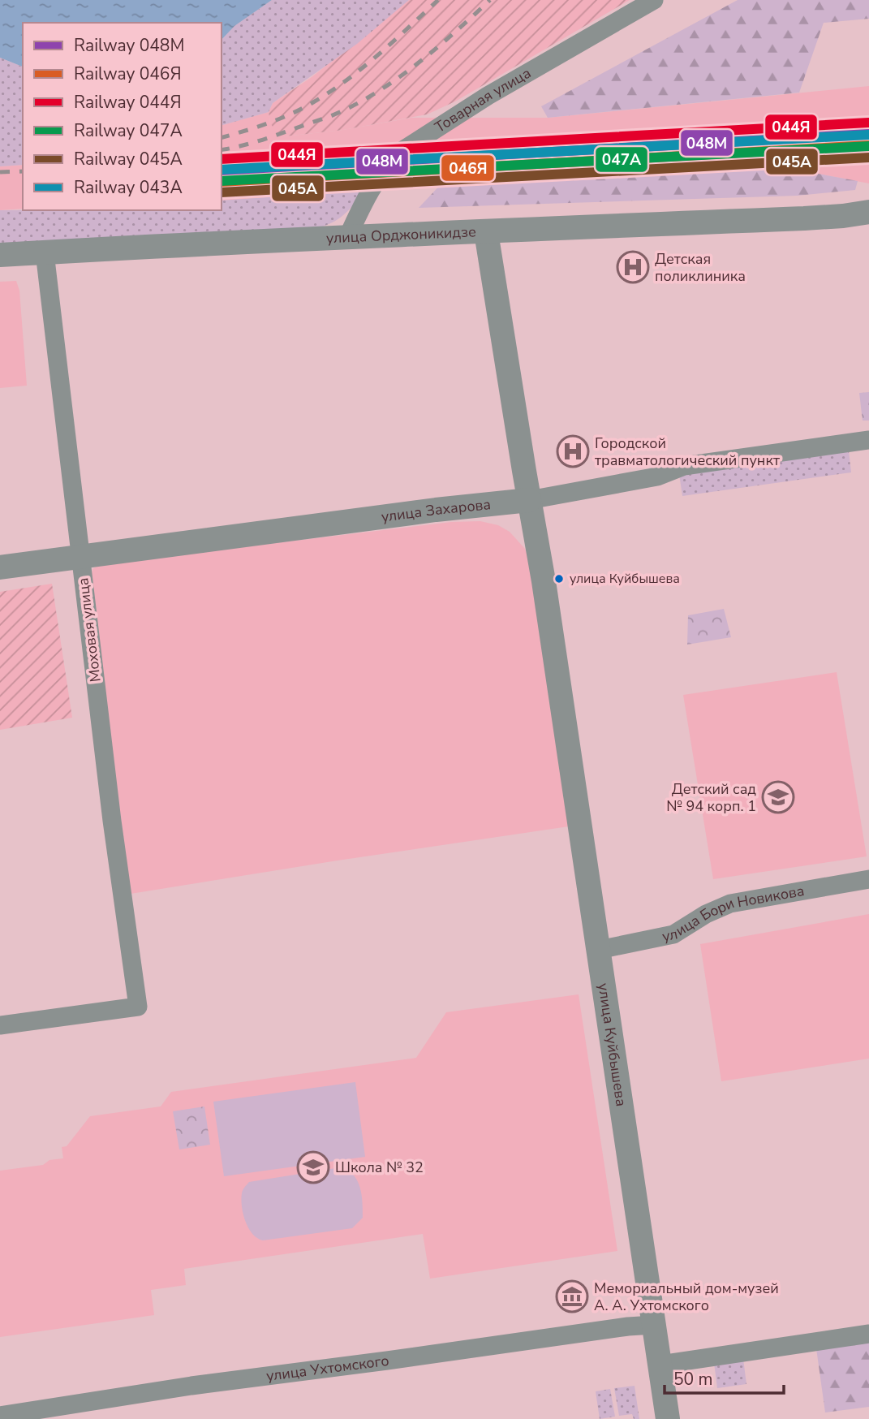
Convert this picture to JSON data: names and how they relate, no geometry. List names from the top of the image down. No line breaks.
{"streets":{"street":["Товарная улица","улица Орджоникидзе","улица Захарова","Моховая улица","улица Бори Новикова","улица Куйбышева","улица Ухтомского"]},"crossings":[["Товарная улица","улица Орджоникидзе"],["улица Орджоникидзе","Моховая улица"],["улица Орджоникидзе","улица Куйбышева"],["улица Захарова","Моховая улица"],["улица Захарова","улица Куйбышева"],["улица Бори Новикова","улица Куйбышева"],["улица Куйбышева","улица Ухтомского"]],"places":{"hospital":["Детская поликлиника","Городской травматологический пункт"],"other":["улица Куйбышева"],"school or university":["Детский сад № 94 корп. 1","Школа № 32"],"museum":["Мемориальный дом-музей А. А. Ухтомского"]},"lines":["rail line 044Я","rail line 048М","rail line 043А","rail line 046Я","rail line 047А","rail line 045А"],"legend":["Railway 048М","Railway 046Я","Railway 044Я","Railway 047А","Railway 045А","Railway 043А"],"scale_bar":"50 m"}
